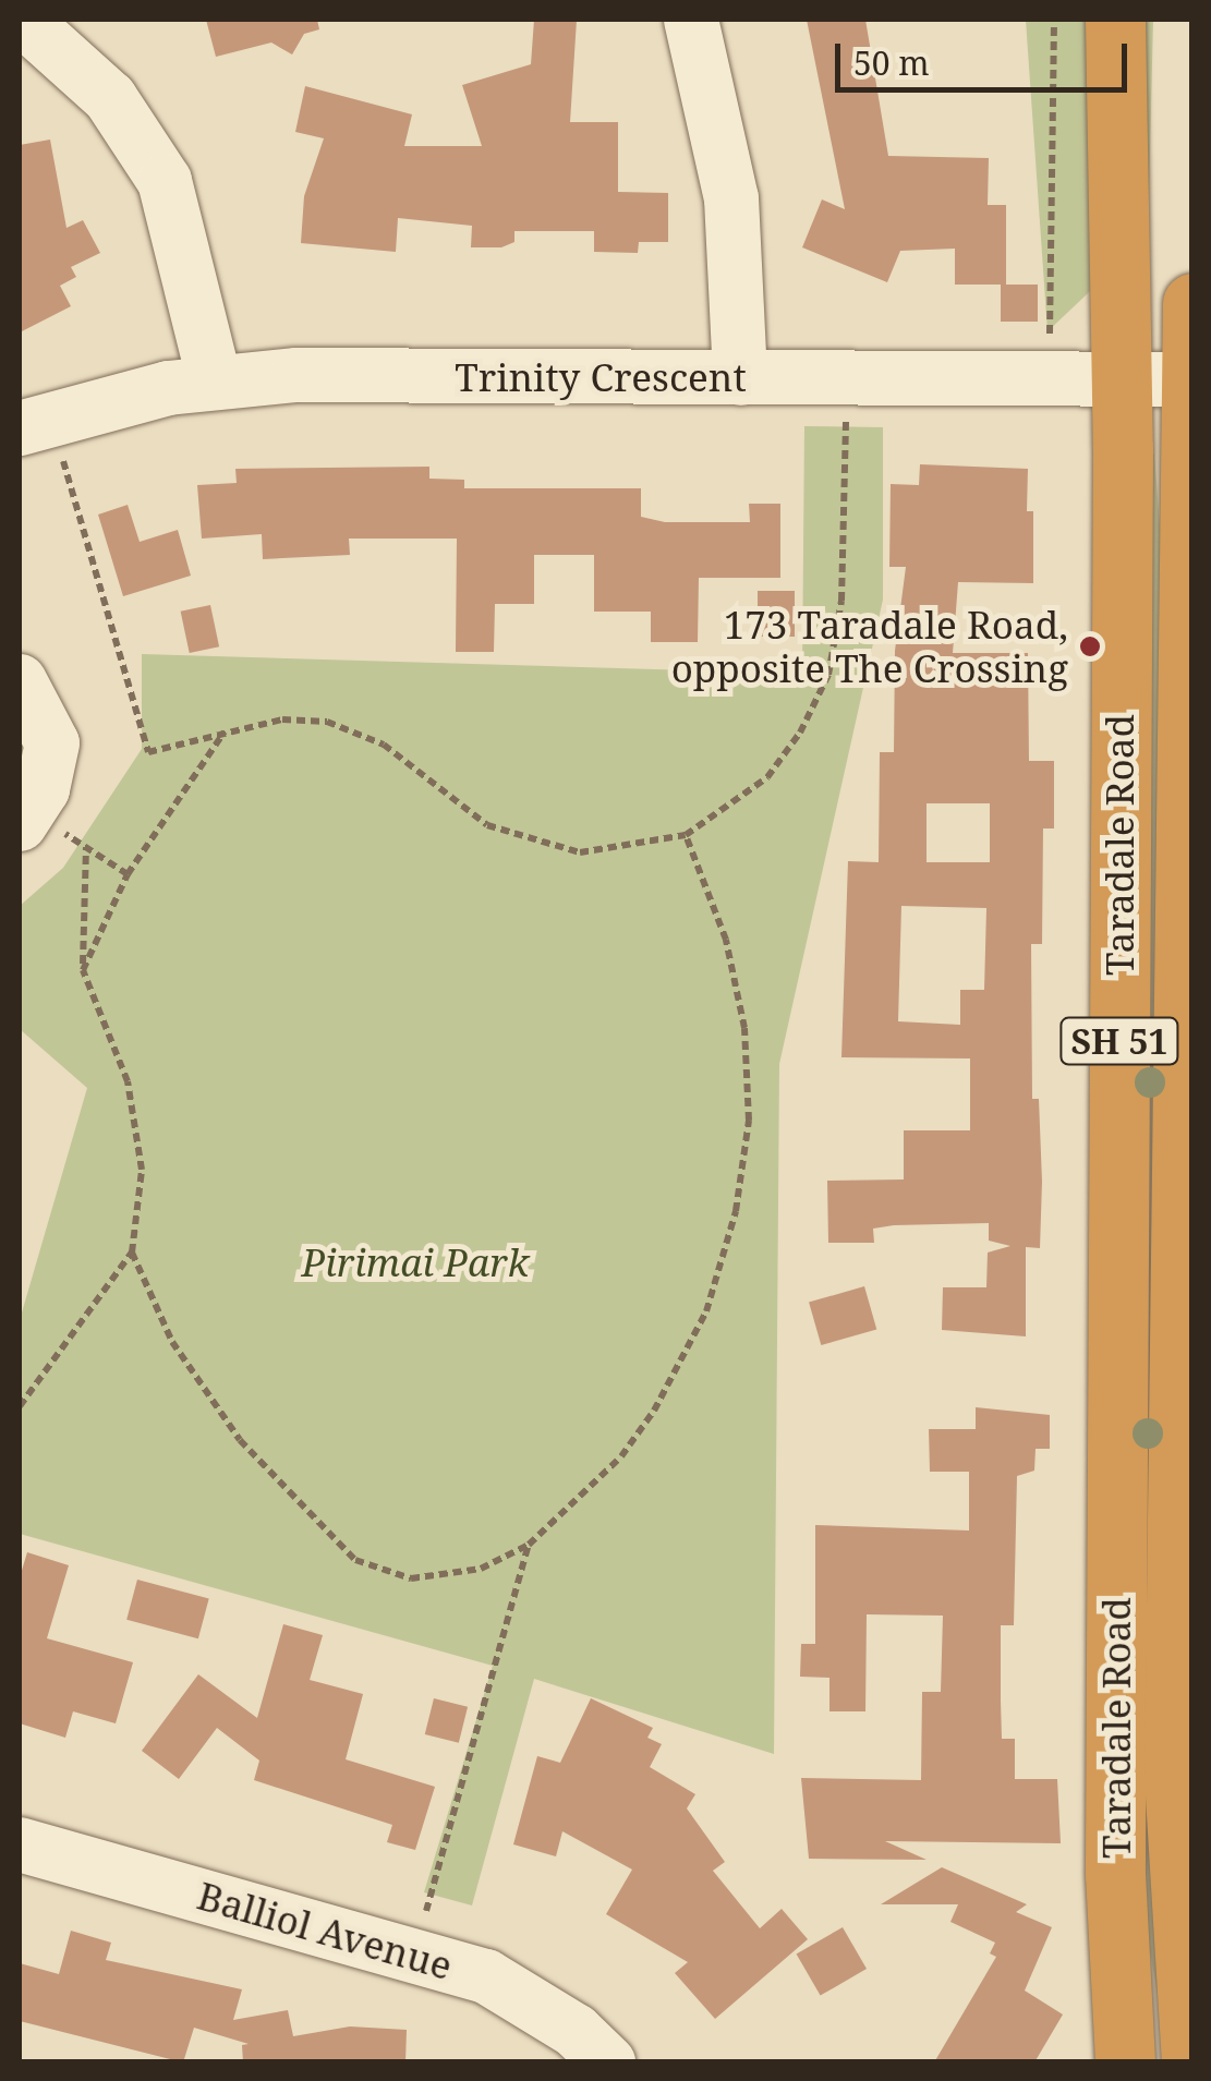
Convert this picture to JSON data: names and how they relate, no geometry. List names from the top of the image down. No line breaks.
{"streets":{"highway":["Taradale Road","SH 51"],"street":["Trinity Crescent","Balliol Avenue"]},"crossings":[["Trinity Crescent","Taradale Road"]],"parks":["Pirimai Park"],"places":["173 Taradale Road, opposite The Crossing"],"scale_bar":"50 m"}
